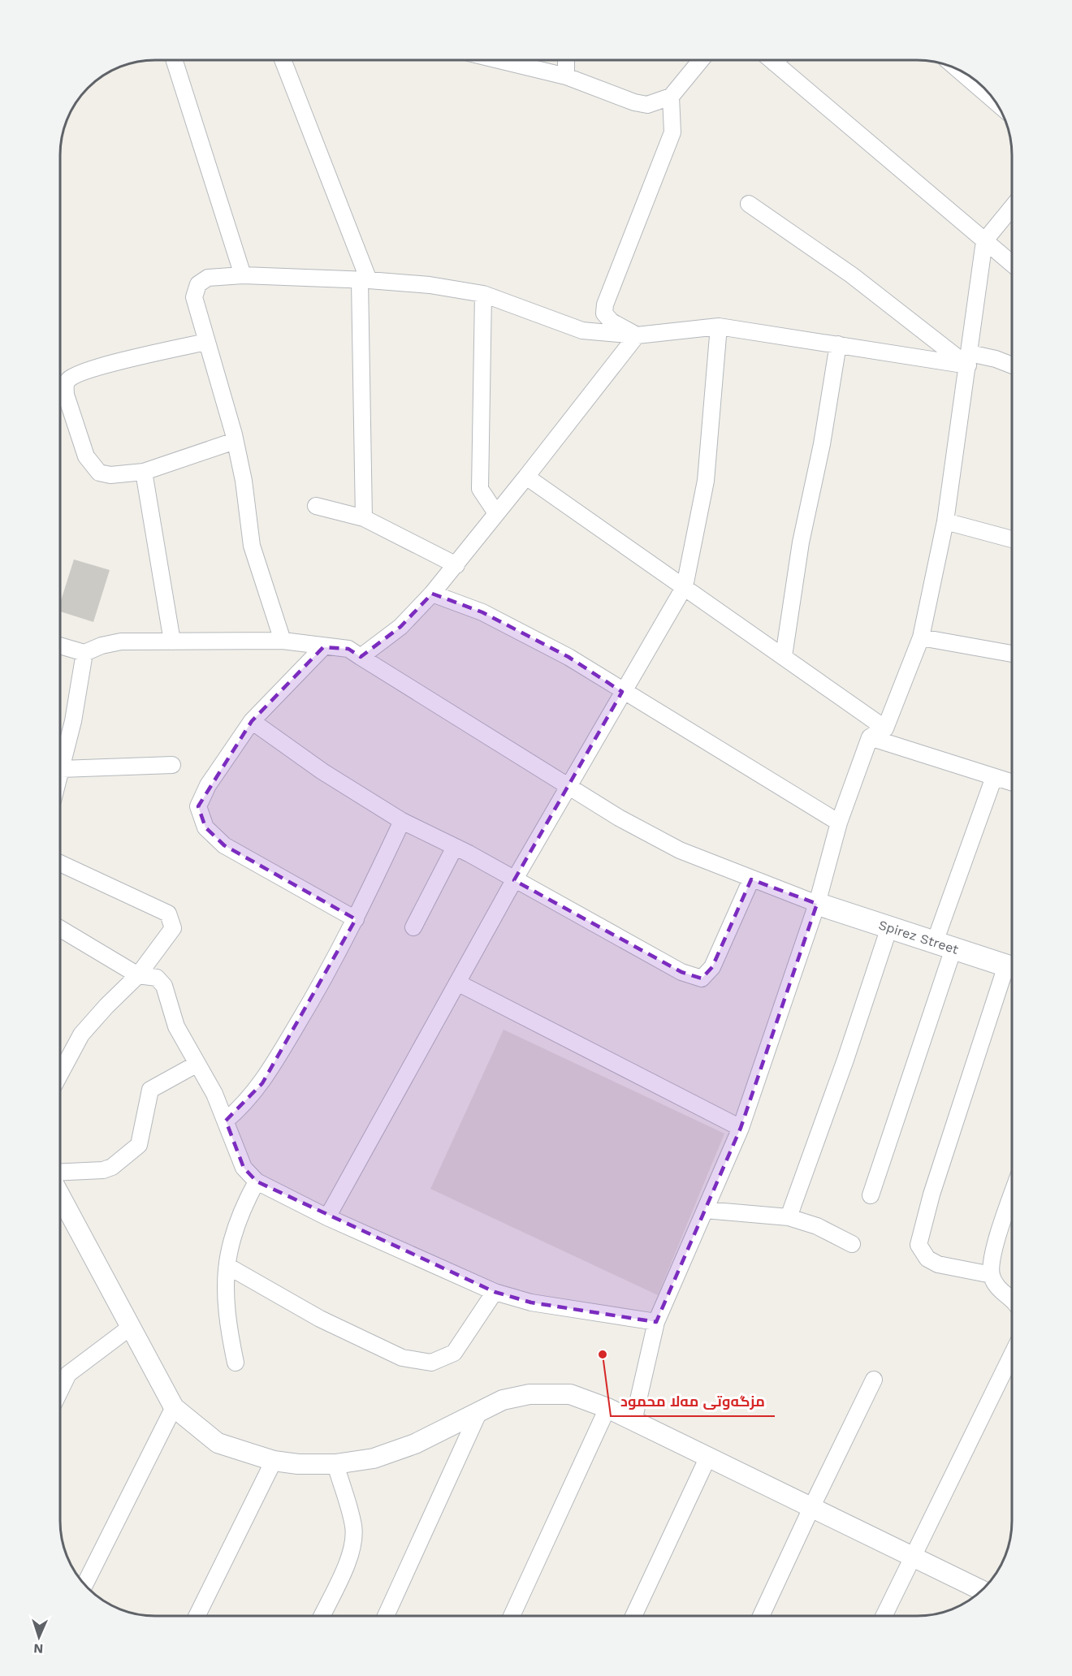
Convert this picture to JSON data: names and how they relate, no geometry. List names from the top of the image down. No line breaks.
{"streets":{"main road":["Spirez Street"]},"places":["مزگه‌وتی مه‌لا محمود"],"north":"bottom"}
